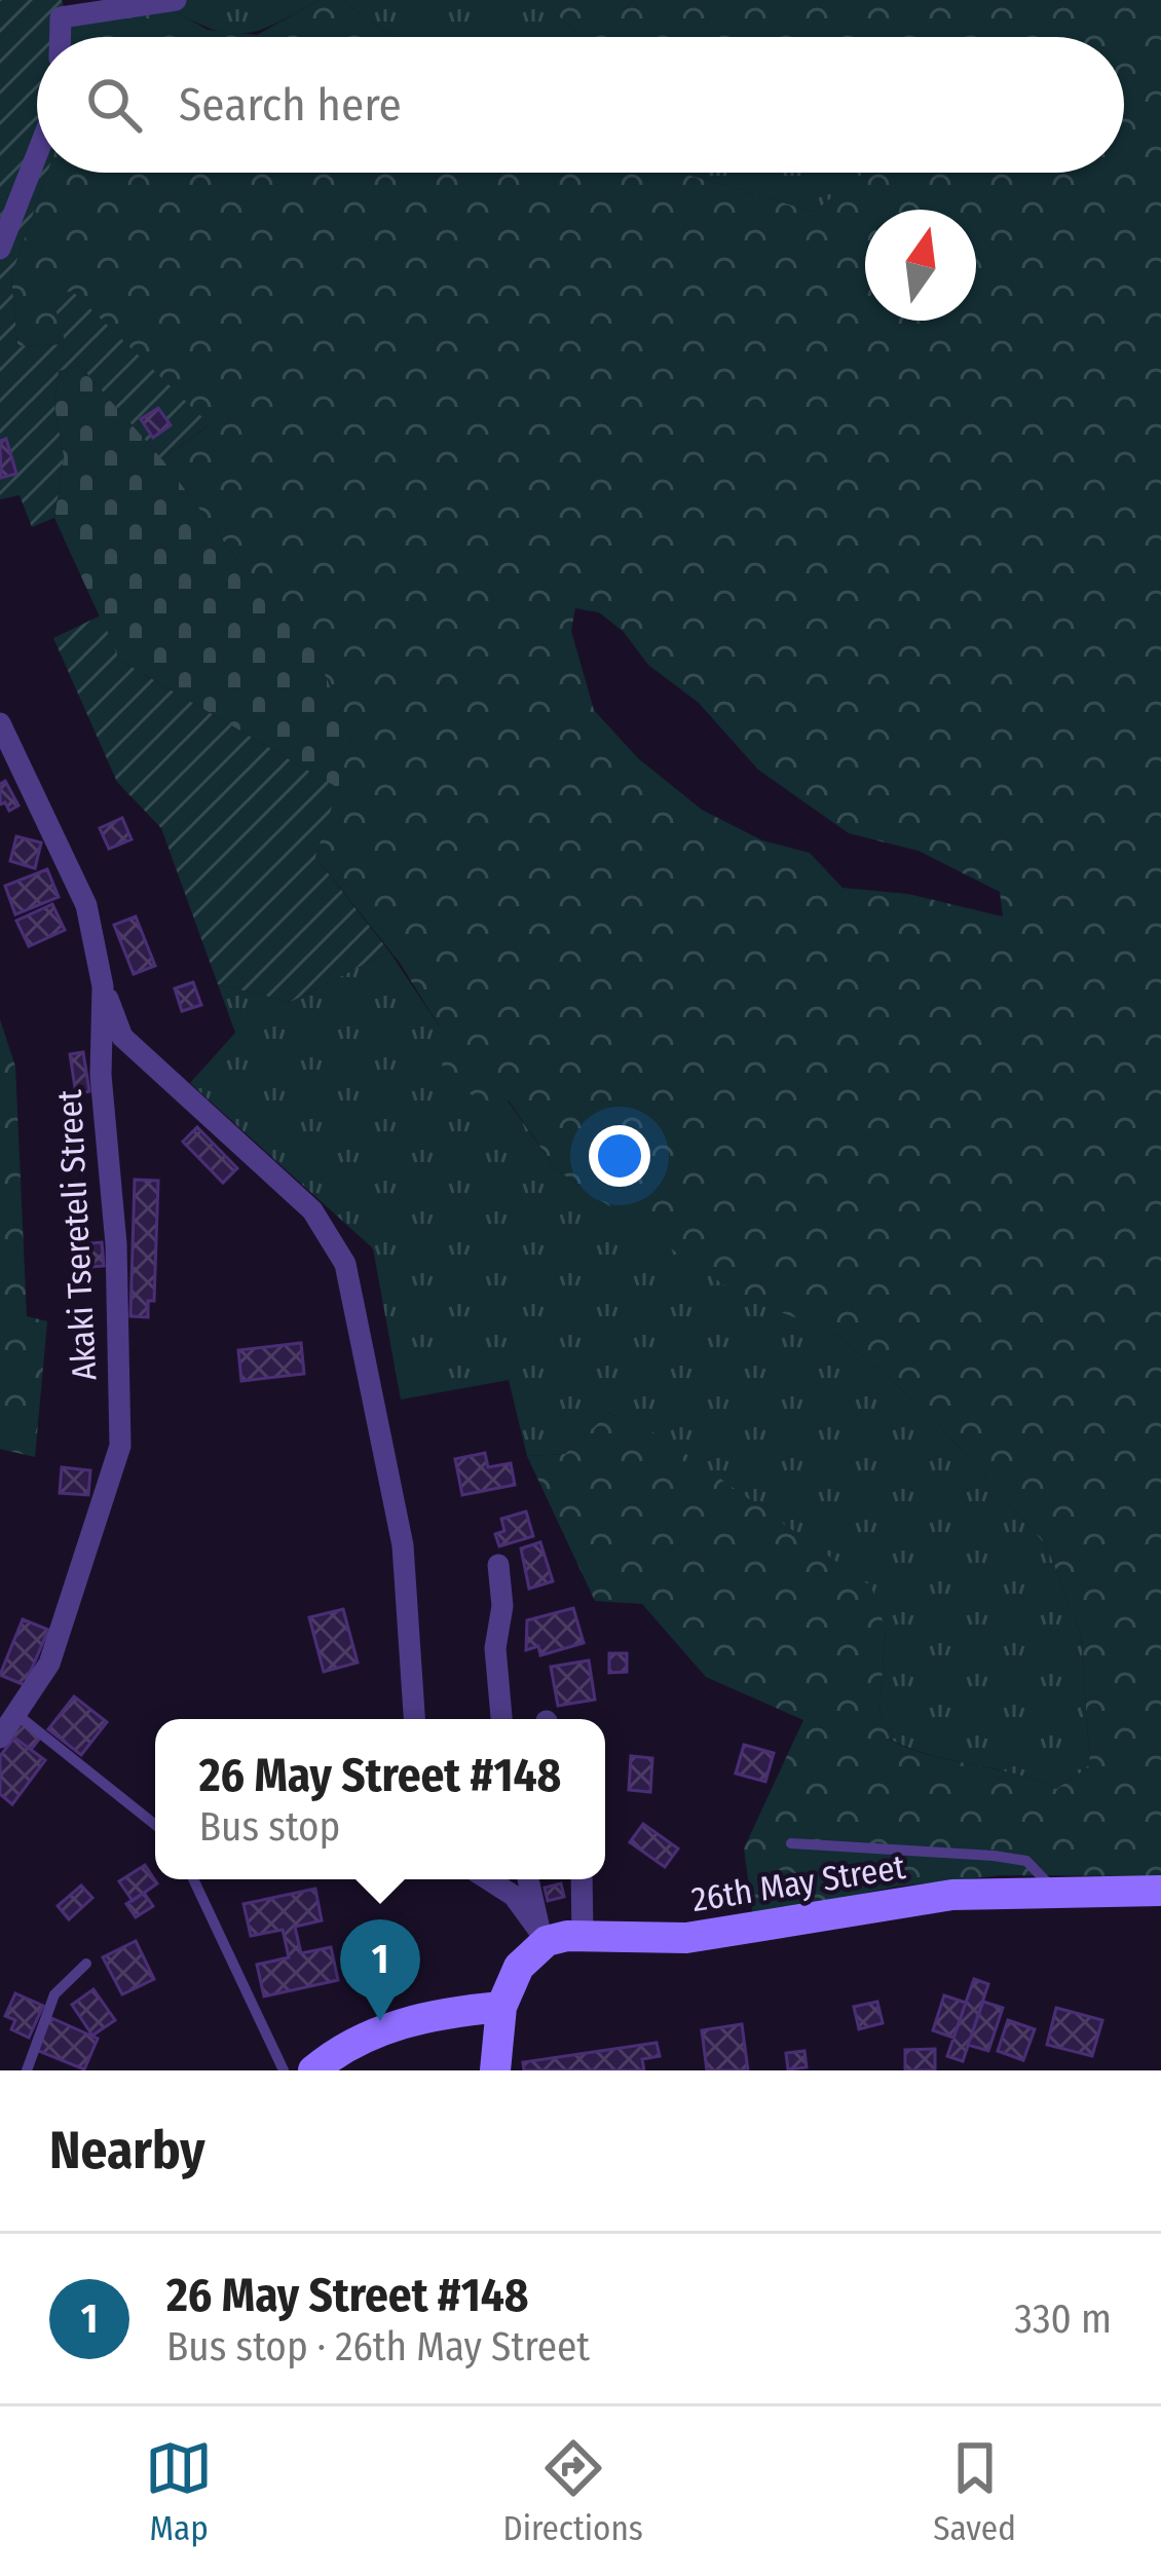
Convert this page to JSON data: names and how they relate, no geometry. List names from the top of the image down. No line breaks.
{"streets":{"main road":["26th May Street"],"street":["Akaki Tsereteli Street"]},"north":"top","page":{"search":"Search here","popup":["26 May Street #148","Bus stop"],"pins":"1","heading":"Nearby","list":[{"mark":"1","name":"26 May Street #148","note":"Bus stop · 26th May Street","value":"330 m"}],"nav":["Map","Directions","Saved"]}}
